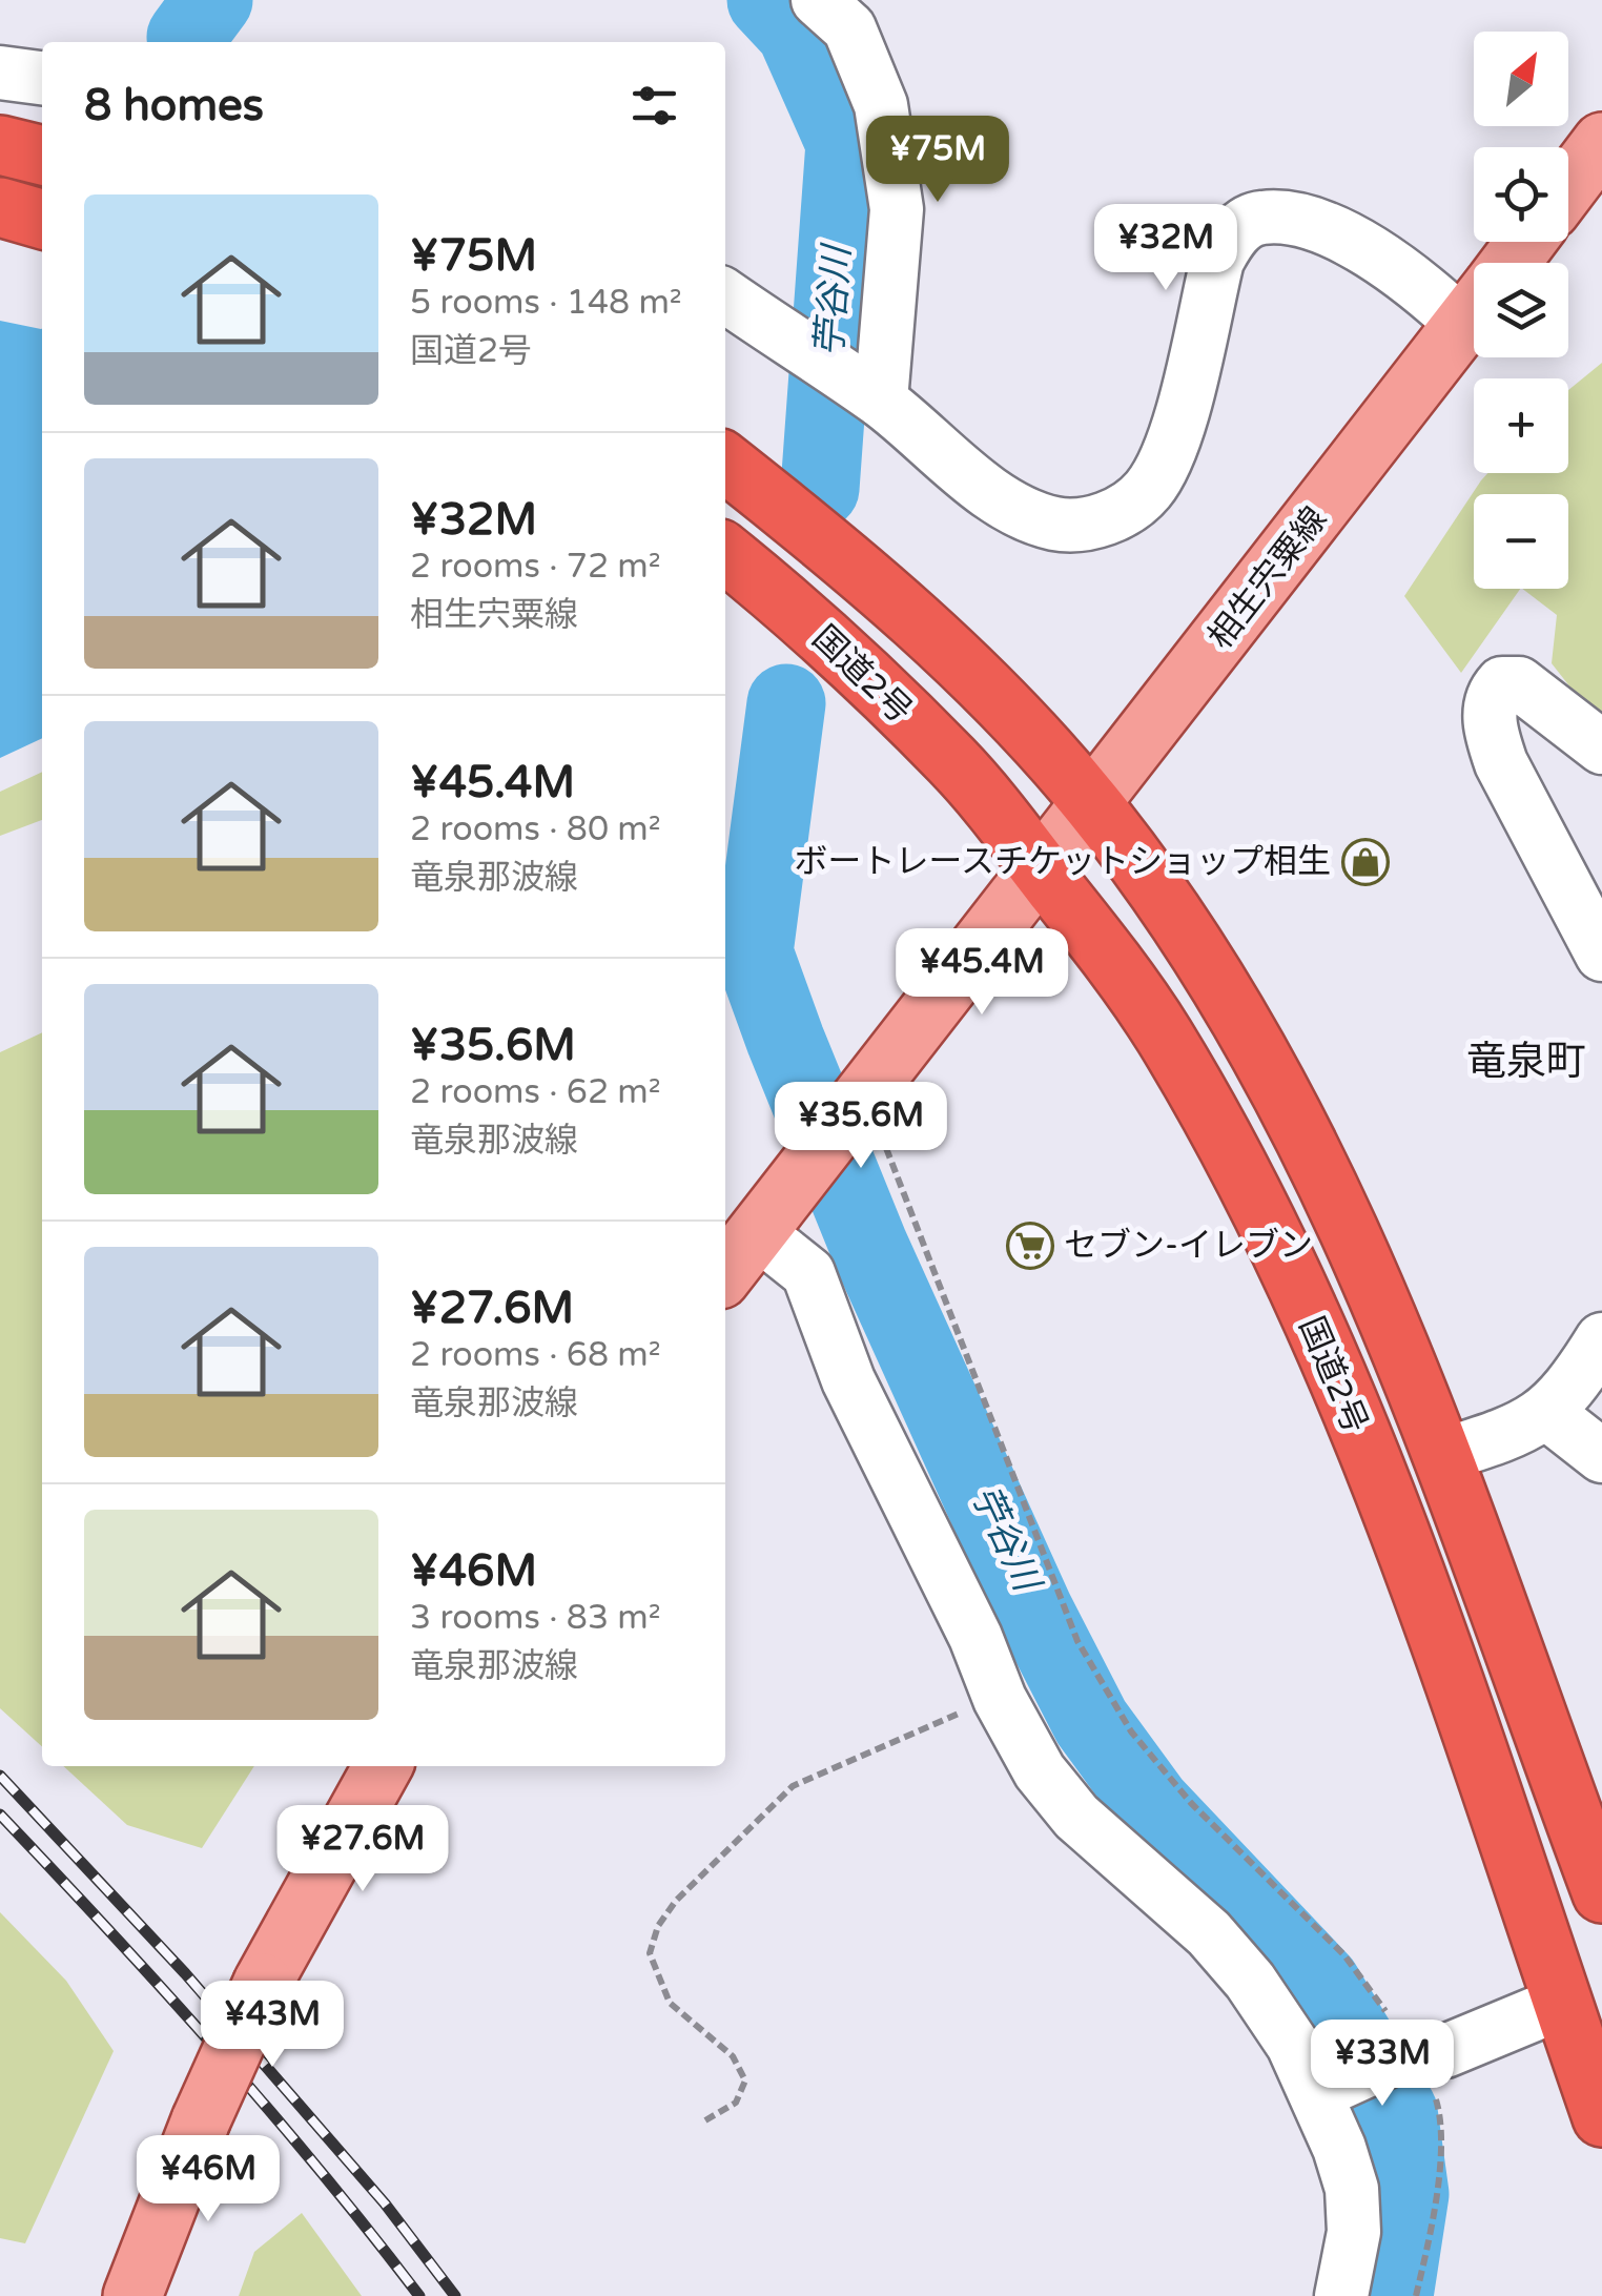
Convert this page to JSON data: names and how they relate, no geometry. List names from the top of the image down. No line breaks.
{"streets":{"highway":["国道2号"],"main road":["相生宍粟線"]},"crossings":[["相生宍粟線","国道2号"]],"districts":["竜泉町"],"water":["苧谷川"],"places":{"shop":["ボートレースチケットショップ相生"],"supermarket":["セブン-イレブン"]},"north":"top right","page":{"map_buttons":["+","−"],"heading":"8 homes","price":["¥75M","¥32M","¥45.4M","¥35.6M","¥27.6M","¥43M","¥33M","¥46M"],"list":[{"name":"¥75M","note":"5 rooms · 148 m² · 国道2号"},{"name":"¥32M","note":"2 rooms · 72 m² · 相生宍粟線"},{"name":"¥45.4M","note":"2 rooms · 80 m² · 竜泉那波線"},{"name":"¥35.6M","note":"2 rooms · 62 m² · 竜泉那波線"},{"name":"¥27.6M","note":"2 rooms · 68 m² · 竜泉那波線"},{"name":"¥46M","note":"3 rooms · 83 m² · 竜泉那波線"}]}}
